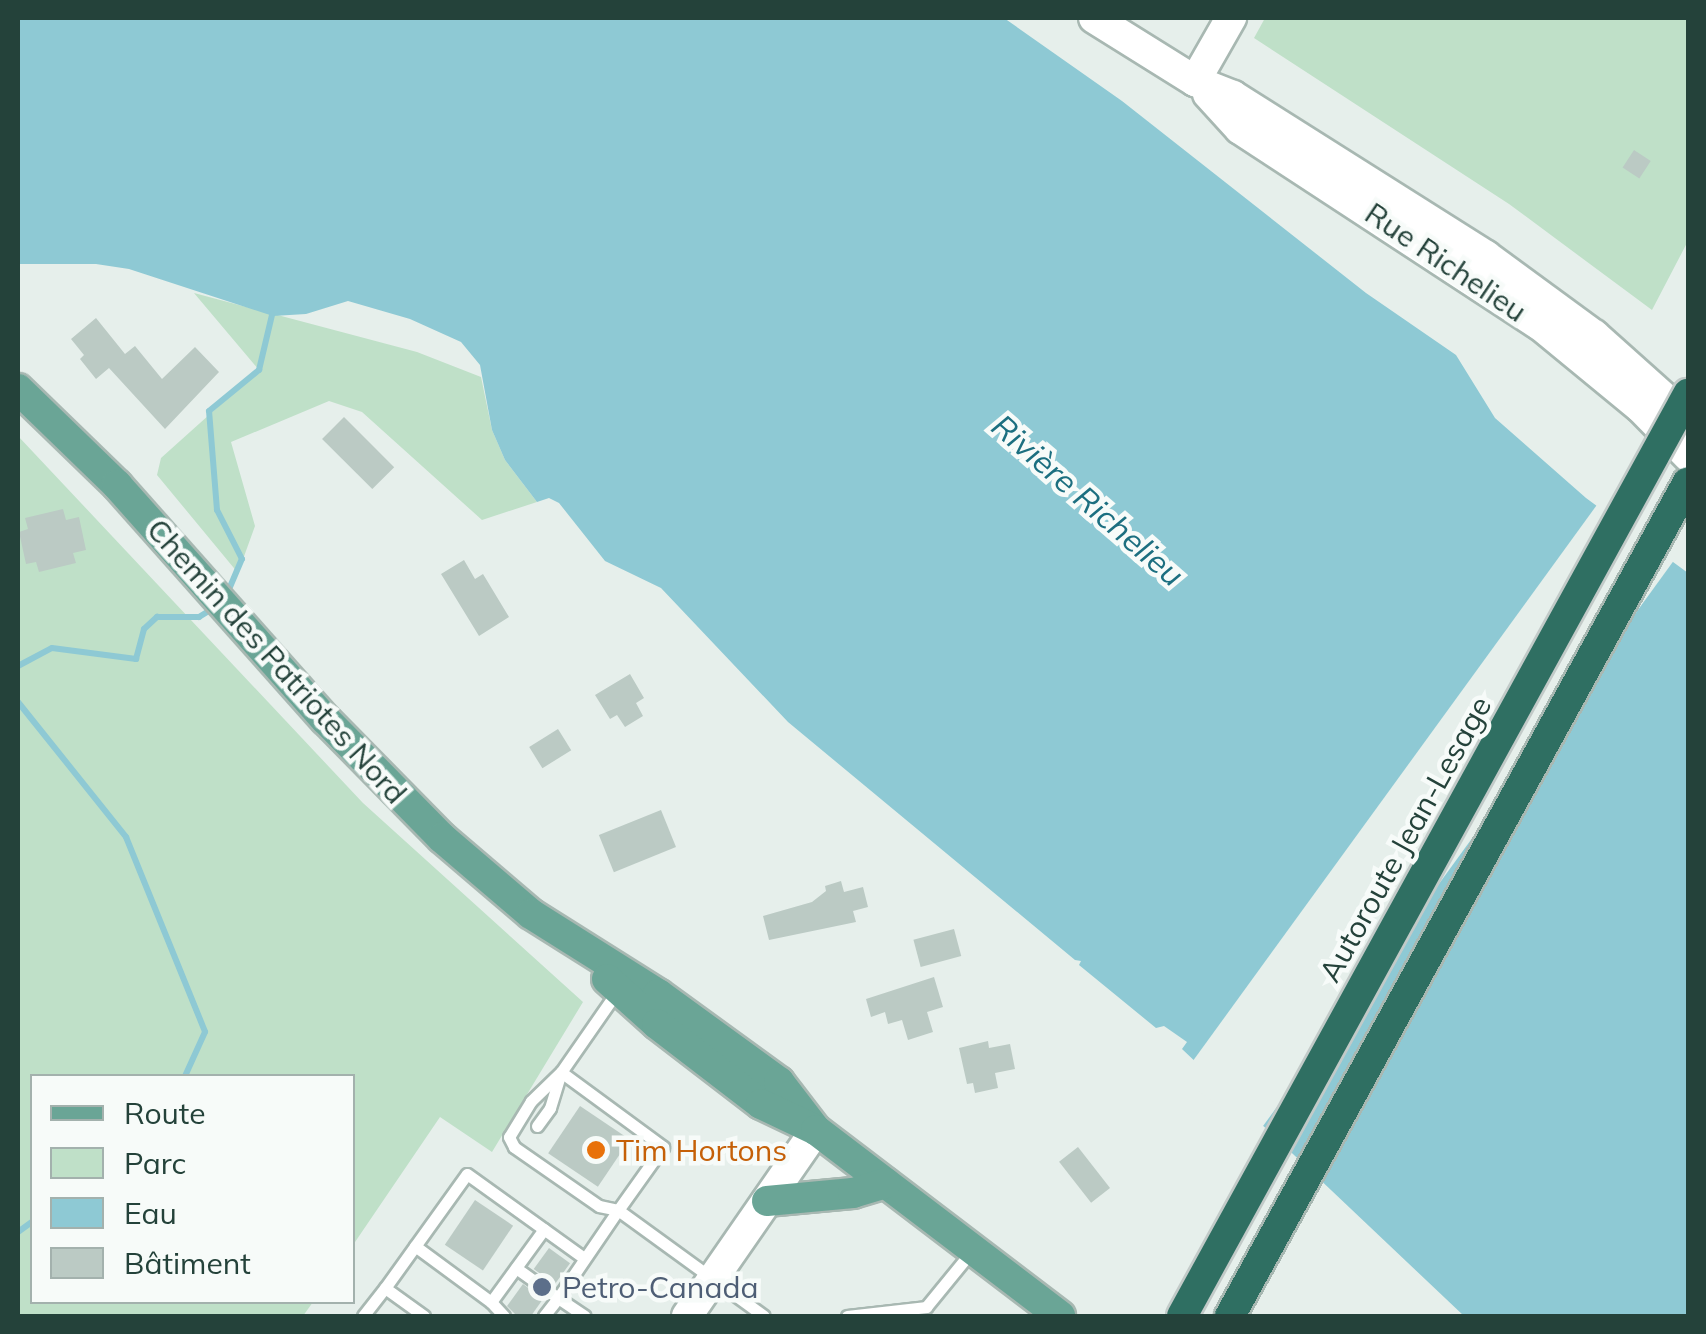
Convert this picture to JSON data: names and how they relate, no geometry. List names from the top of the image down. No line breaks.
{"streets":{"highway":["Autoroute Jean-Lesage"],"main road":["Rue Richelieu","Chemin des Patriotes Nord"]},"water":["Rivière Richelieu"],"places":["Tim Hortons","Petro-Canada"],"legend":["Route","Parc","Eau","Bâtiment"]}
